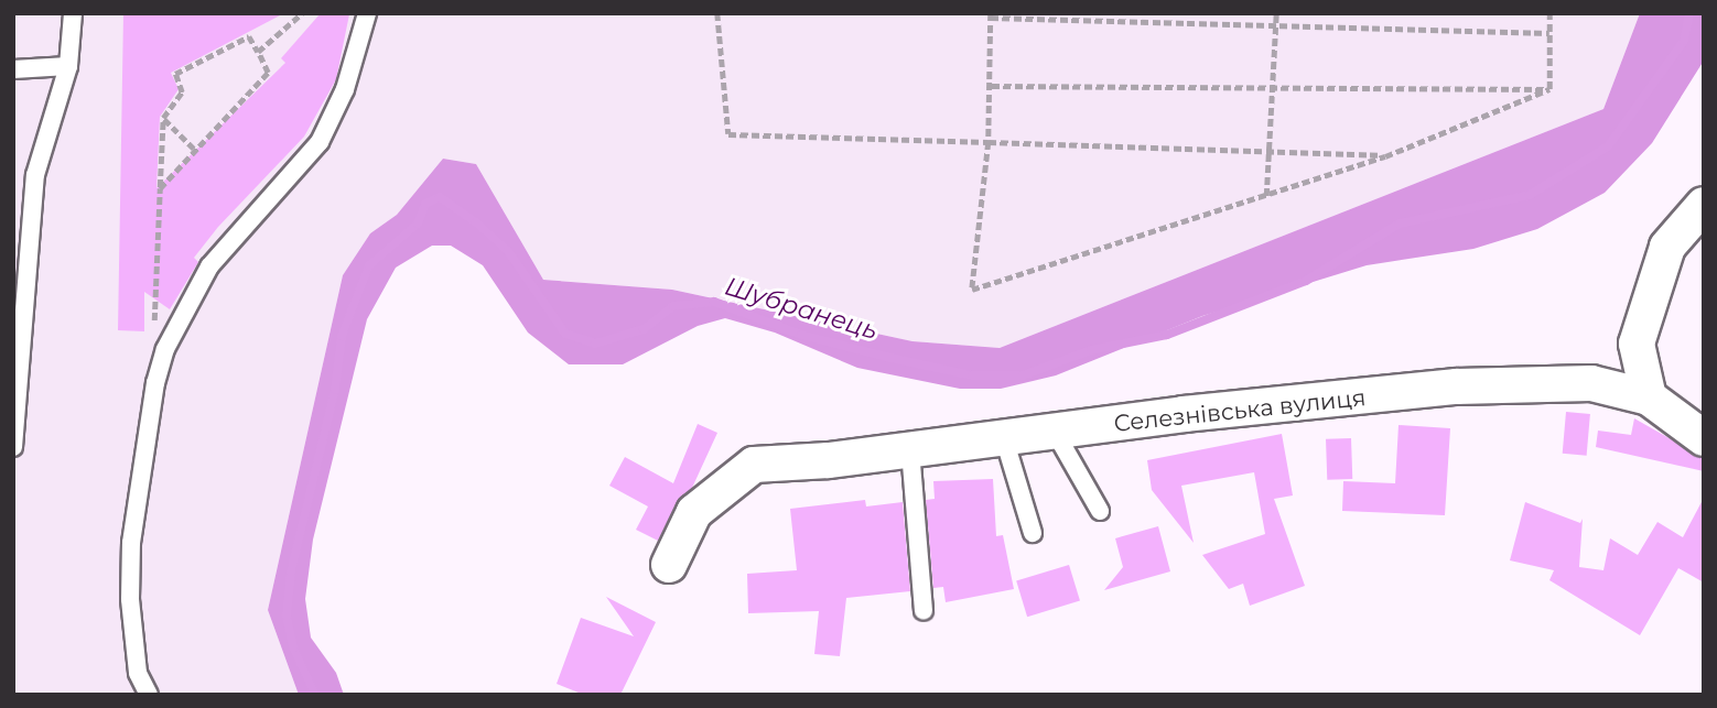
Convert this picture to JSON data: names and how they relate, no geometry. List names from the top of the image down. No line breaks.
{"streets":{"street":["Селезнівська вулиця"]},"water":["Шубранець"]}
